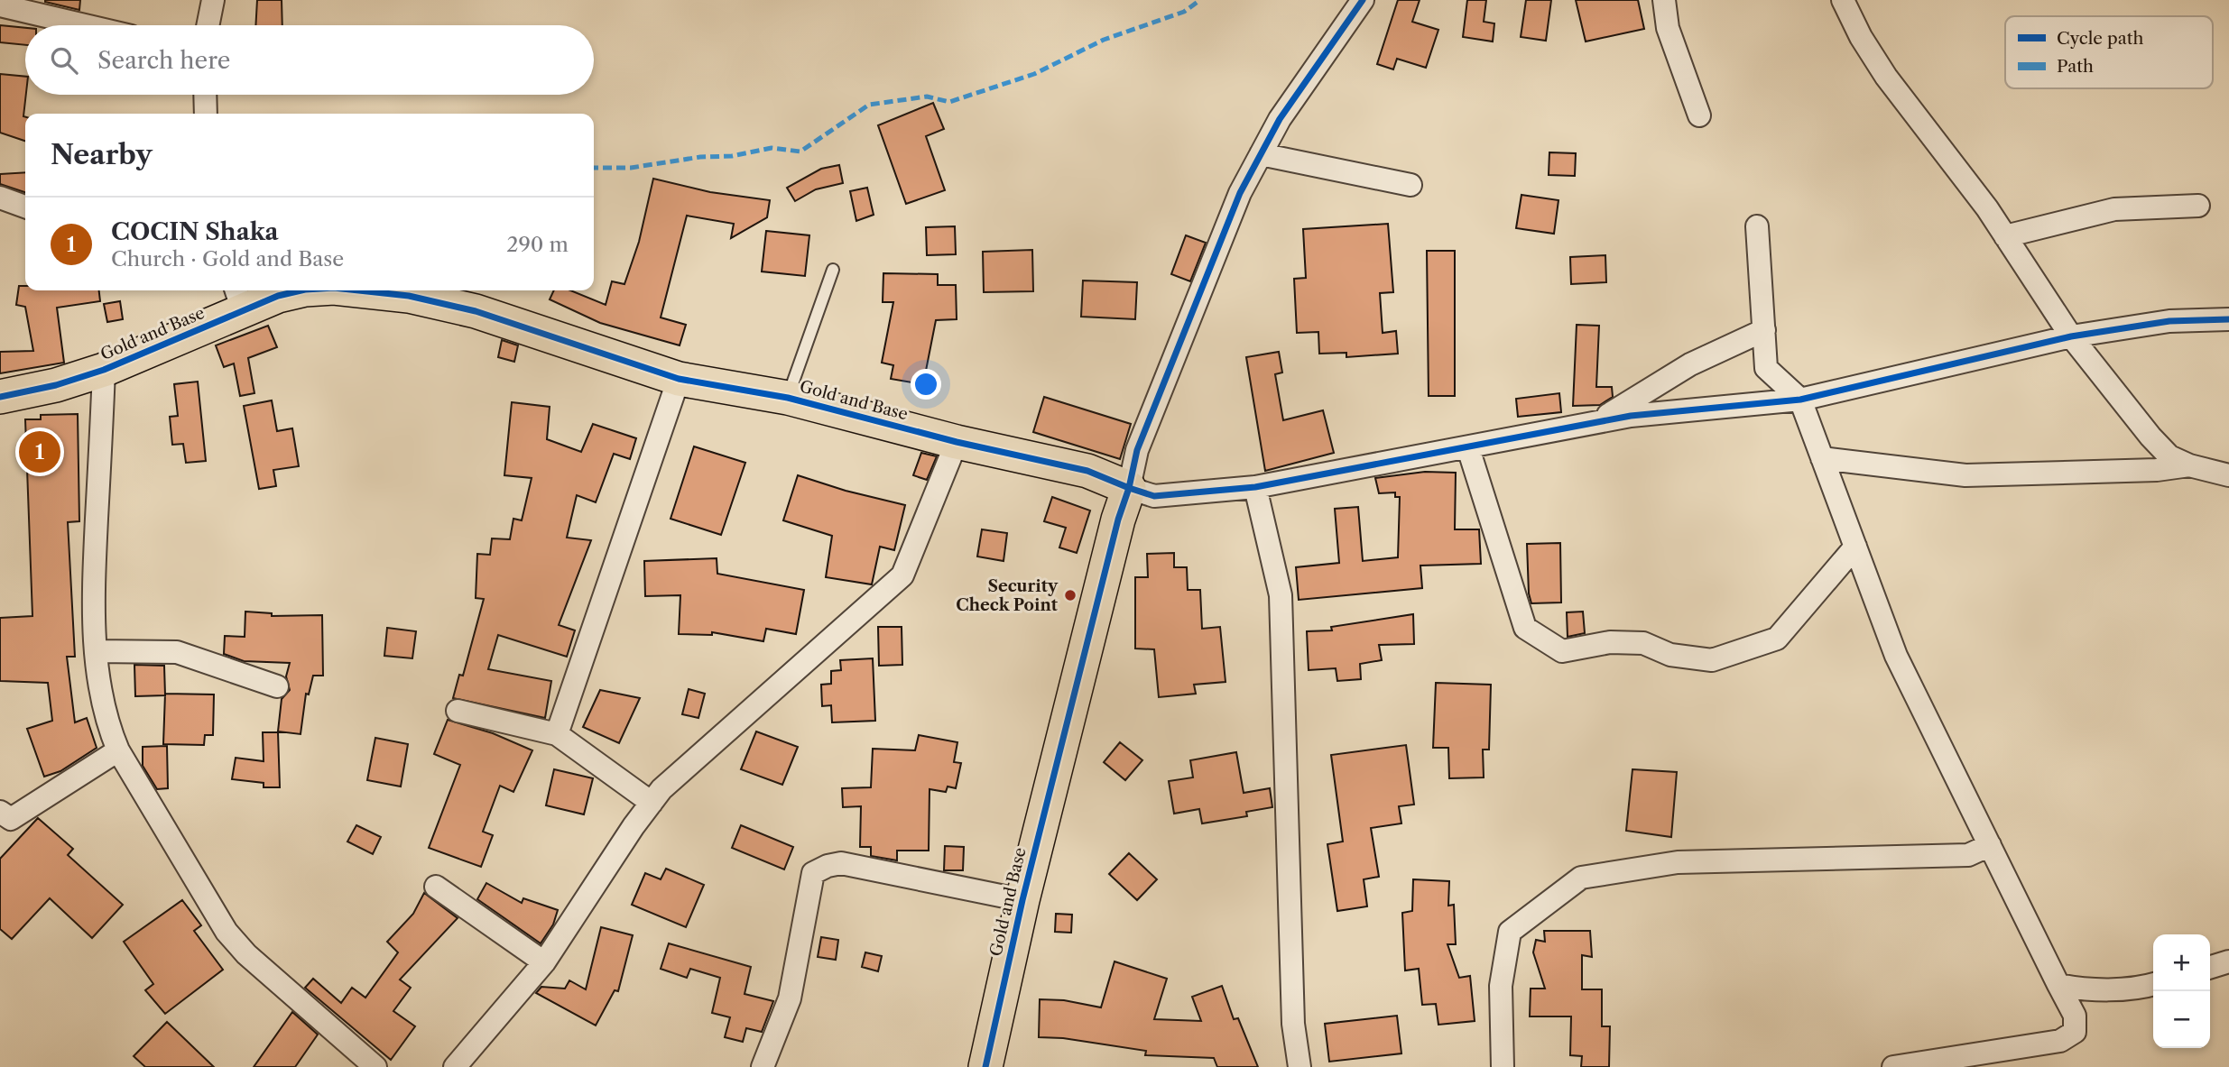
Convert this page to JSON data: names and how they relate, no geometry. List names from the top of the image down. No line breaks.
{"streets":{"main road":["Gold and Base"]},"places":["Security Check Point"],"legend":["Cycle path","Path"],"page":{"search":"Search here","heading":"Nearby","list":[{"mark":"1","name":"COCIN Shaka","note":"Church · Gold and Base","value":"290 m"}],"pins":"1","map_buttons":["+","−"]}}
